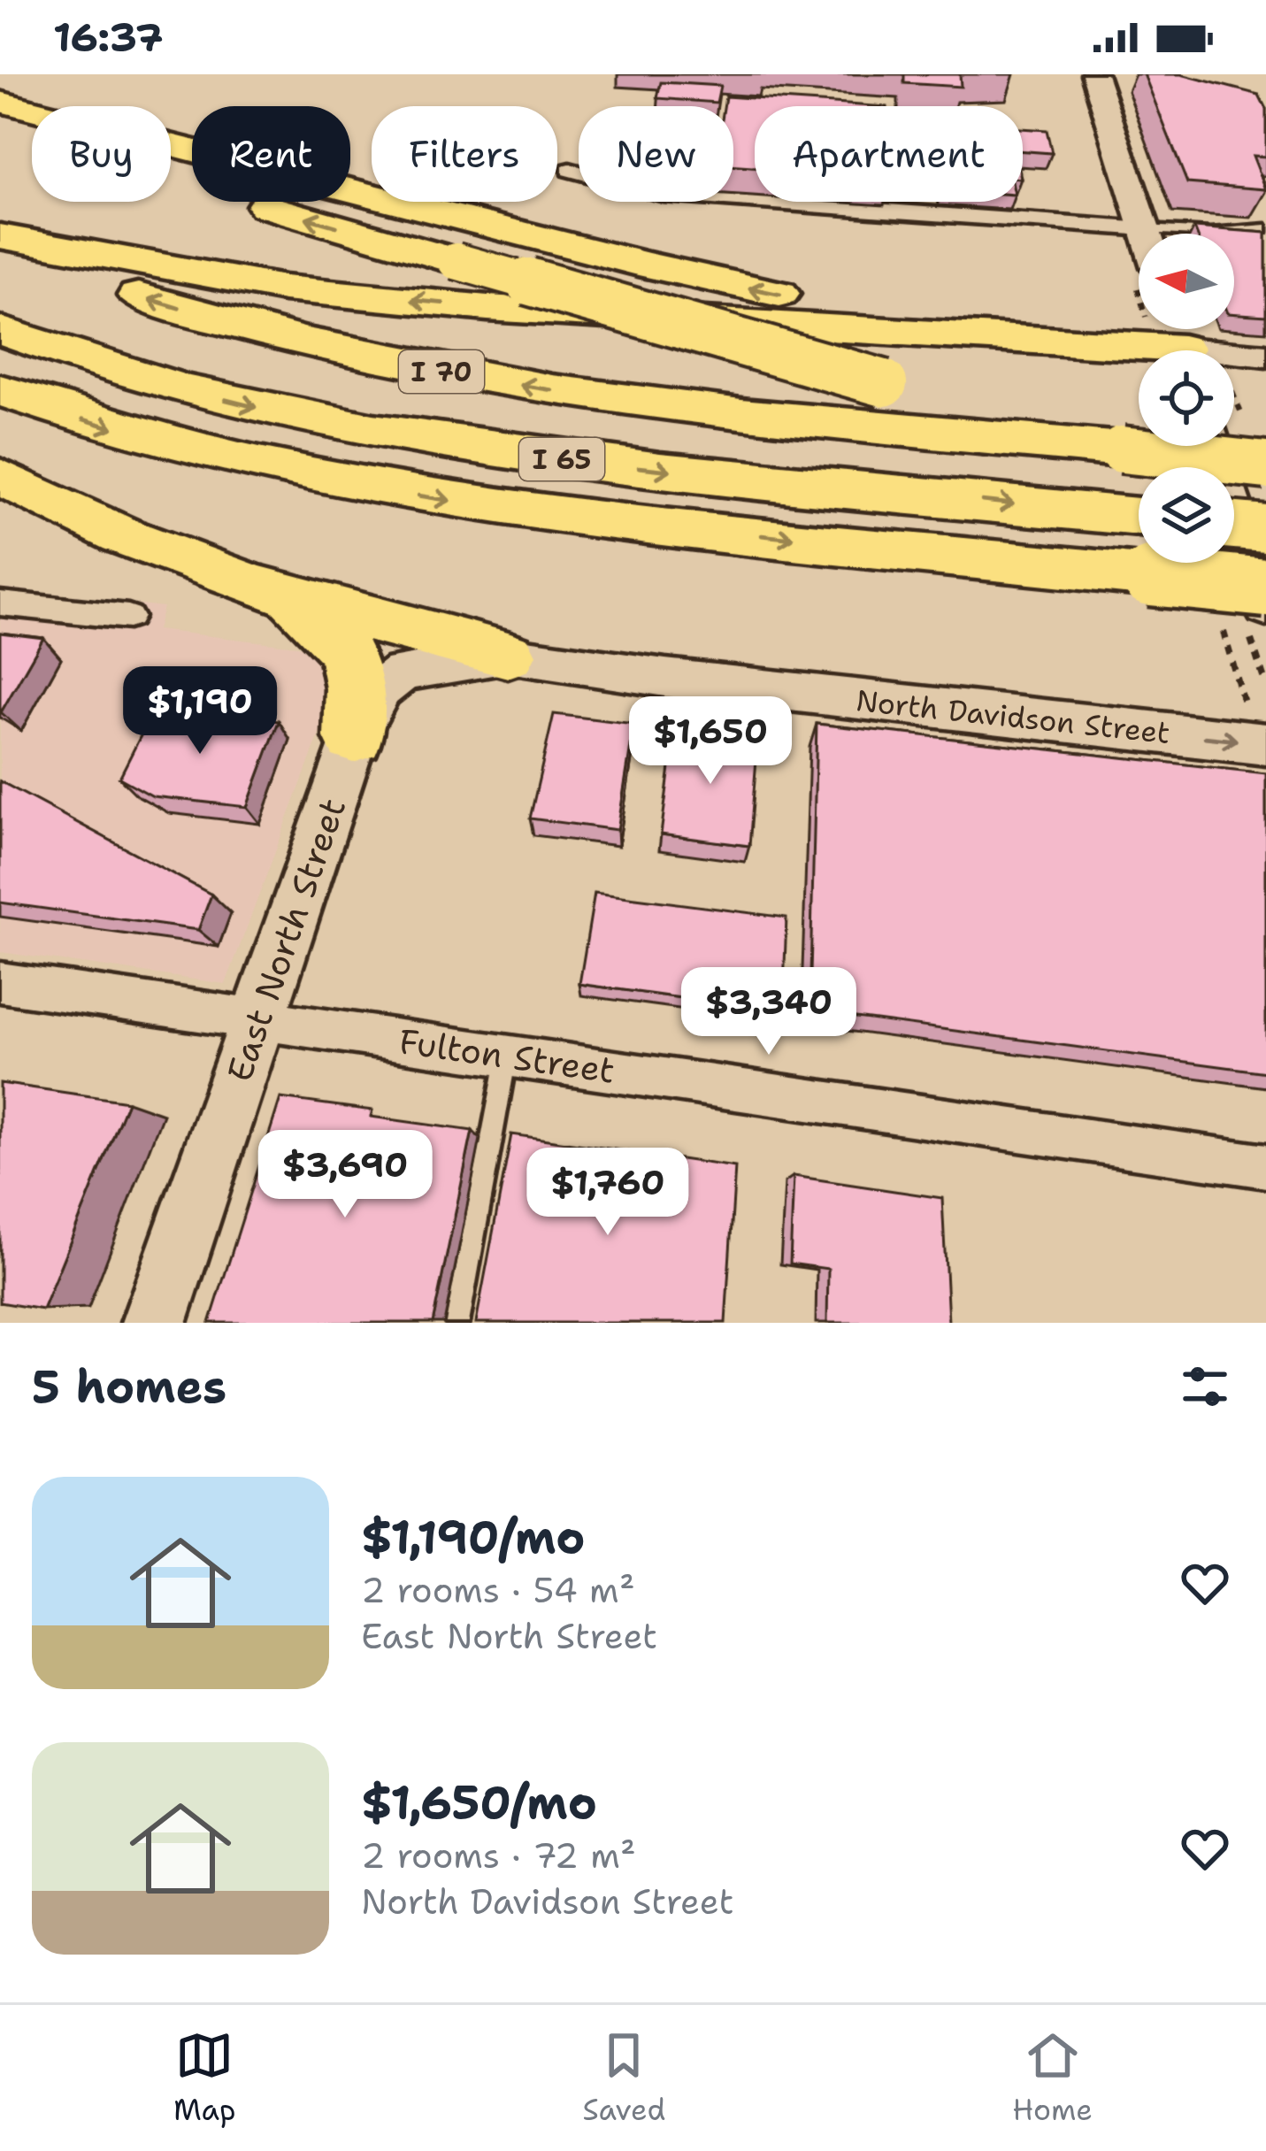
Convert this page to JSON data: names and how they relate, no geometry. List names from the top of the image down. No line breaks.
{"streets":{"highway":["I 70","I 65"],"main road":["North Davidson Street","East North Street"],"street":["Fulton Street"]},"crossings":[["North Davidson Street","East North Street"],["East North Street","Fulton Street"]],"one_way":["North Davidson Street"],"north":"left","page":{"status":"16:37","chip":["Buy","Rent","Filters","New","Apartment"],"price":["$1,190","$1,650","$3,340","$3,690","$1,760"],"heading":"5 homes","list":[{"name":"$1,190/mo","note":"2 rooms · 54 m² · East North Street"},{"name":"$1,650/mo","note":"2 rooms · 72 m² · North Davidson Street"}],"tabs":["Map","Saved","Home"]}}
